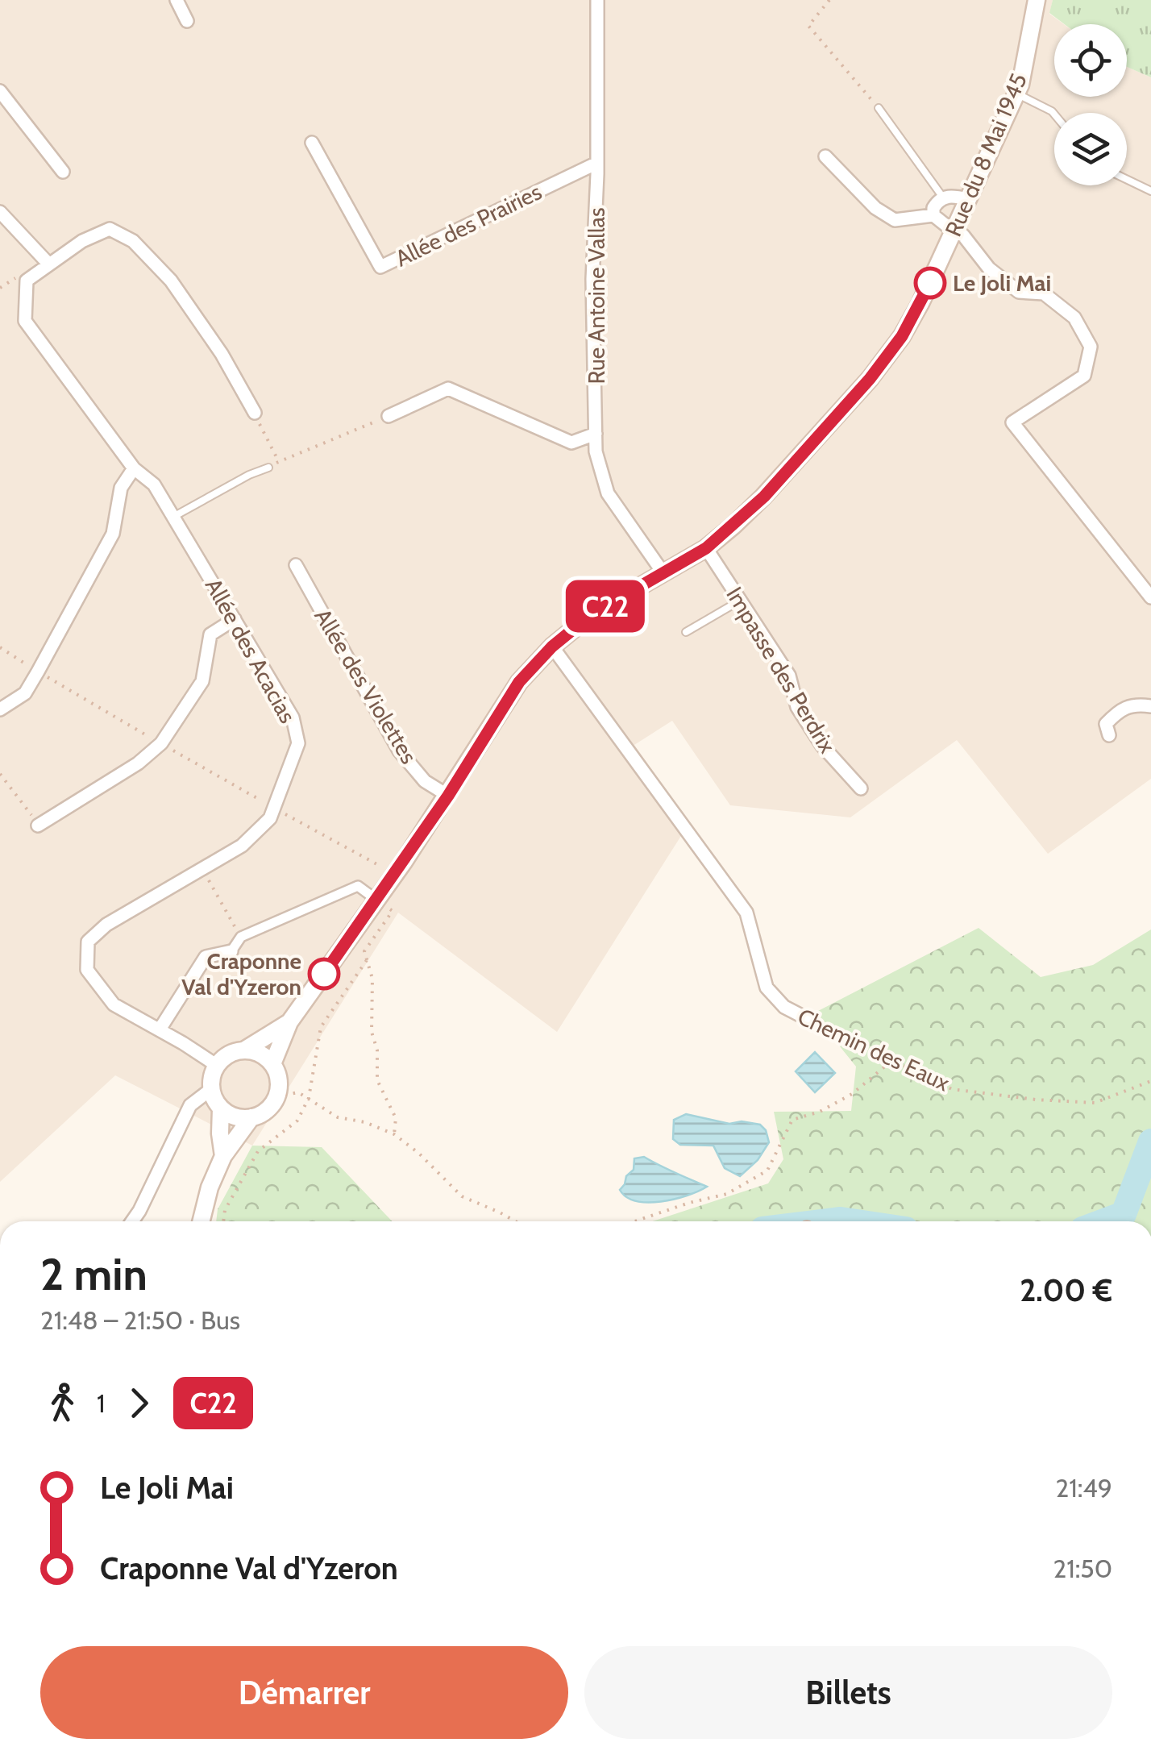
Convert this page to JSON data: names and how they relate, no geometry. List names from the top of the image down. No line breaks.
{"streets":{"main road":["Rue du 8 Mai 1945"],"street":["Allée des Prairies","Rue Antoine Vallas","Allée des Acacias","Impasse des Perdrix","Allée des Violettes","Chemin des Eaux"]},"crossings":[["Rue du 8 Mai 1945","Rue Antoine Vallas"],["Rue du 8 Mai 1945","Allée des Acacias"],["Rue du 8 Mai 1945","Impasse des Perdrix"],["Rue du 8 Mai 1945","Allée des Violettes"],["Rue du 8 Mai 1945","Chemin des Eaux"],["Allée des Prairies","Rue Antoine Vallas"]],"places":["Le Joli Mai","Craponne Val d'Yzeron"],"lines":["bus line C22"],"page":{"on_map":"C22","heading":["2 min","21:48 – 21:50 · Bus","2.00 €"],"legs":["1","C22"],"list":[{"name":"Le Joli Mai","value":"21:49"},{"name":"Craponne Val d'Yzeron","value":"21:50"}],"buttons":["Démarrer","Billets"]}}
